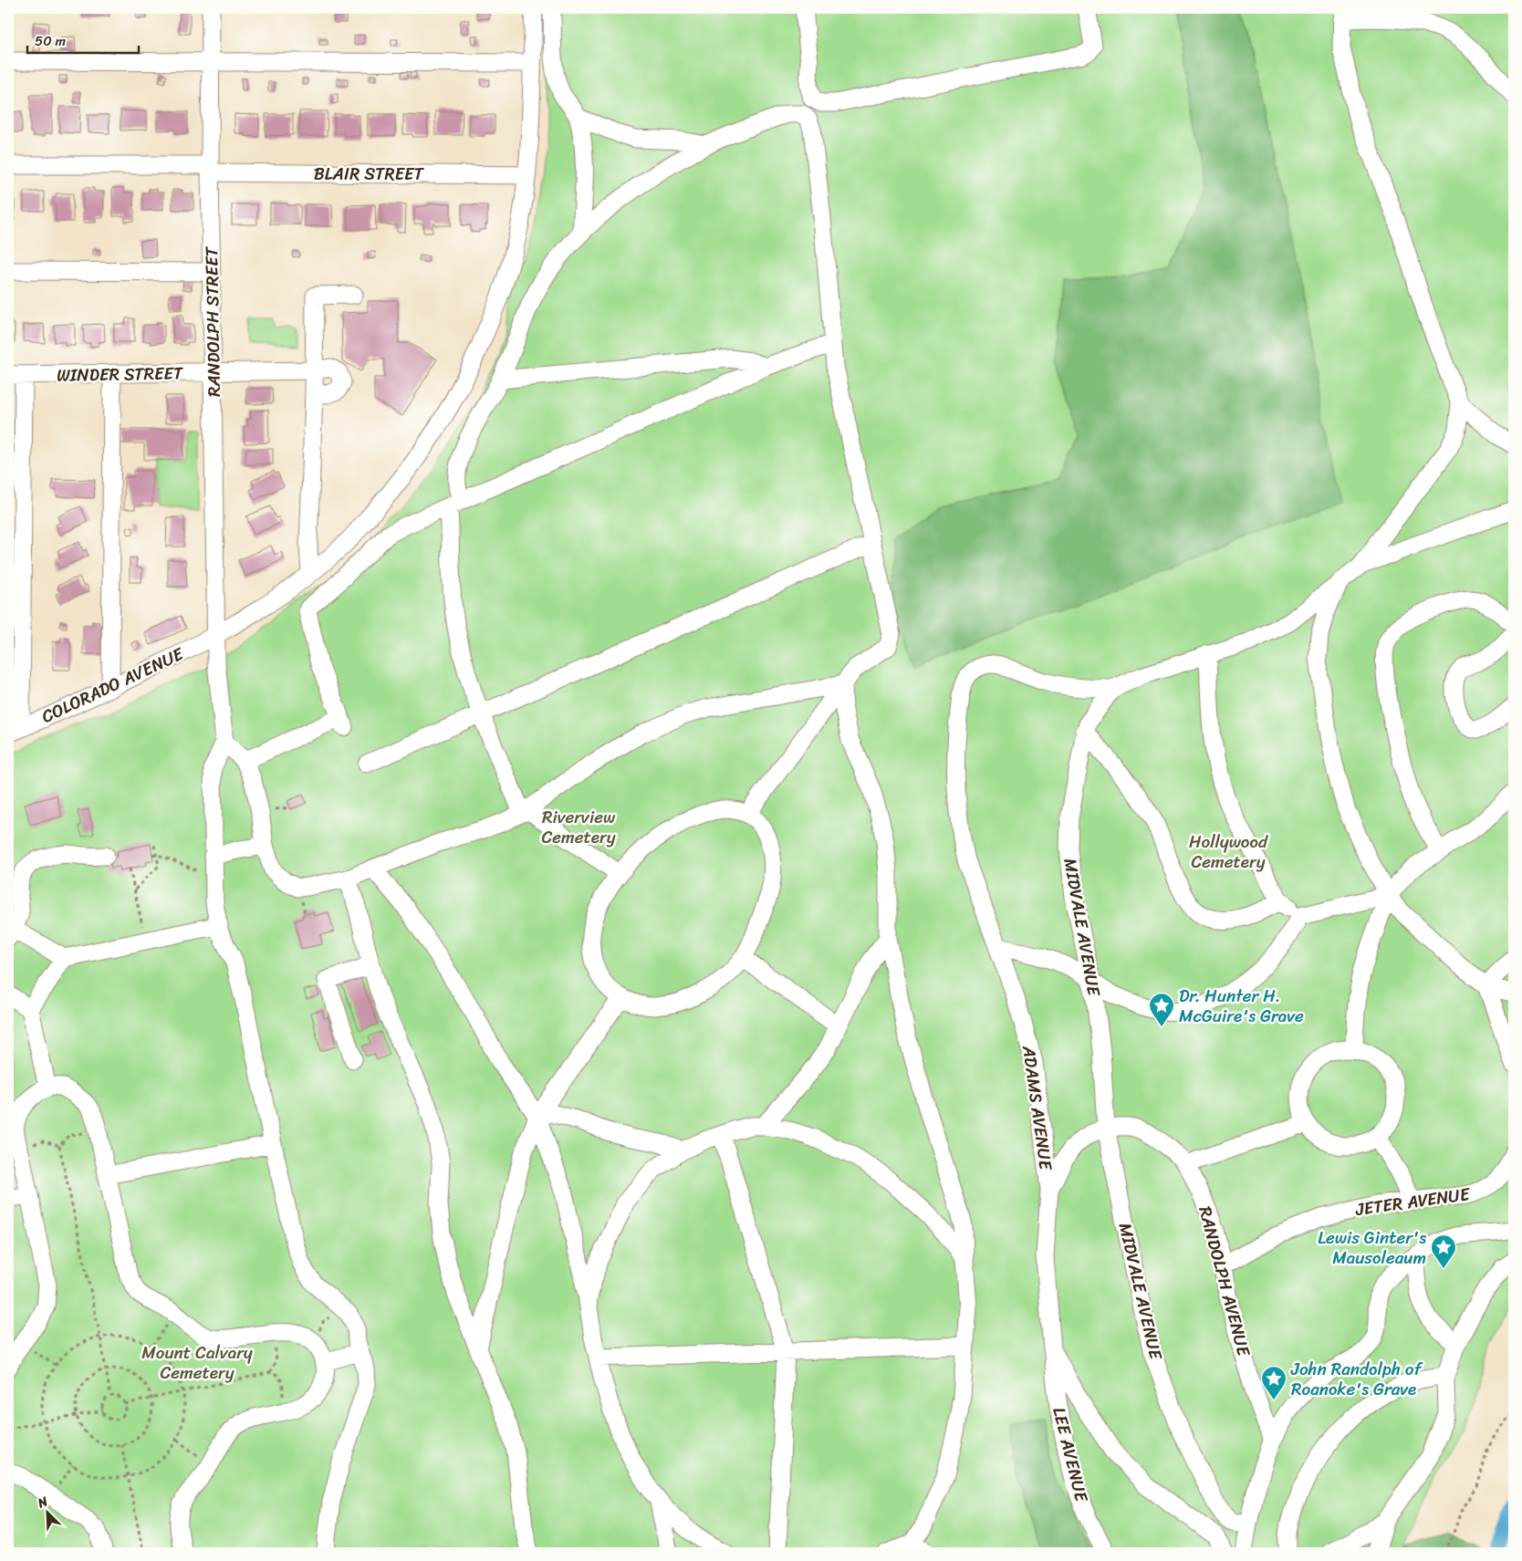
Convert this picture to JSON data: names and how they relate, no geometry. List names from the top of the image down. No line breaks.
{"streets":{"street":["BLAIR STREET","RANDOLPH STREET","WINDER STREET","COLORADO AVENUE","MIDVALE AVENUE","ADAMS AVENUE","JETER AVENUE","RANDOLPH AVENUE","LEE AVENUE"]},"crossings":[["BLAIR STREET","RANDOLPH STREET"],["BLAIR STREET","COLORADO AVENUE"],["RANDOLPH STREET","WINDER STREET"],["RANDOLPH STREET","COLORADO AVENUE"],["MIDVALE AVENUE","ADAMS AVENUE"],["MIDVALE AVENUE","RANDOLPH AVENUE"],["ADAMS AVENUE","RANDOLPH AVENUE"],["ADAMS AVENUE","LEE AVENUE"],["JETER AVENUE","RANDOLPH AVENUE"]],"parks":["Riverview Cemetery","Hollywood Cemetery","Mount Calvary Cemetery"],"places":{"place":["Dr. Hunter H. McGuire's Grave","Lewis Ginter's Mausoleaum","John Randolph of Roanoke's Grave"]},"scale_bar":"50 m","north":"top left"}
